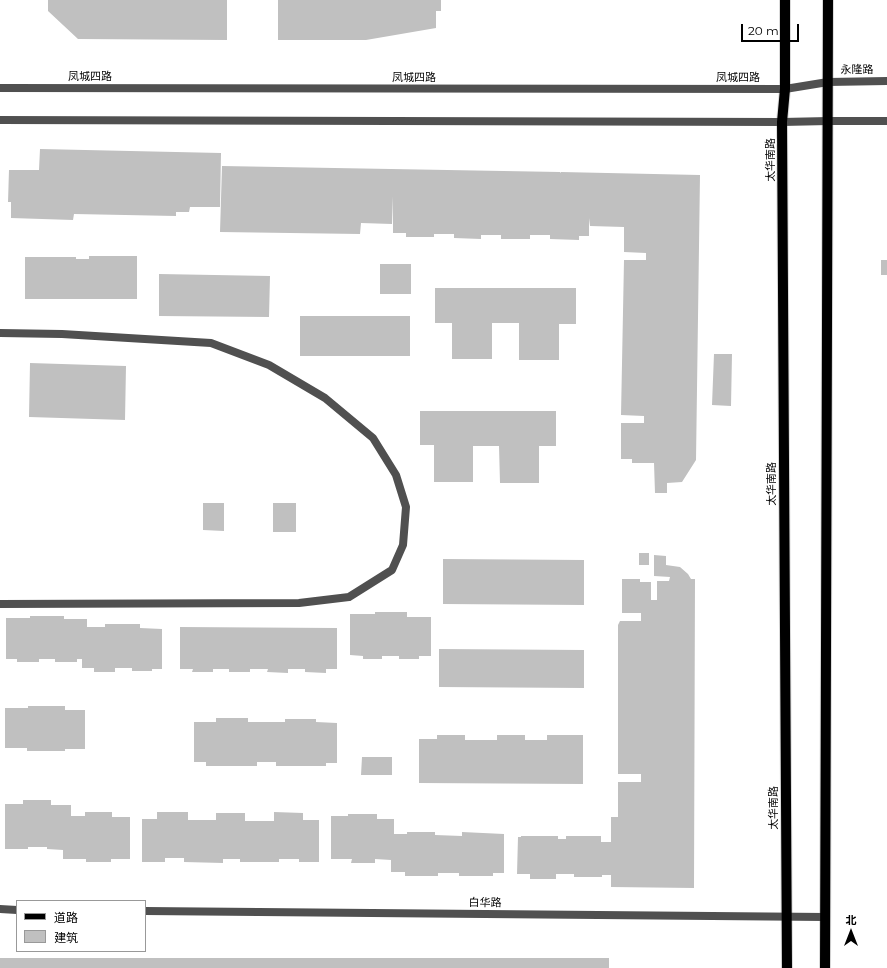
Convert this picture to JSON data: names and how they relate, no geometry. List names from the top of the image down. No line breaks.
{"streets":{"main road":["太华南路"],"street":["永隆路","凤城四路","白华路"]},"crossings":[["永隆路","凤城四路"],["凤城四路","太华南路"],["太华南路","白华路"]],"legend":["道路","建筑"],"scale_bar":"20 m","north":"top"}
